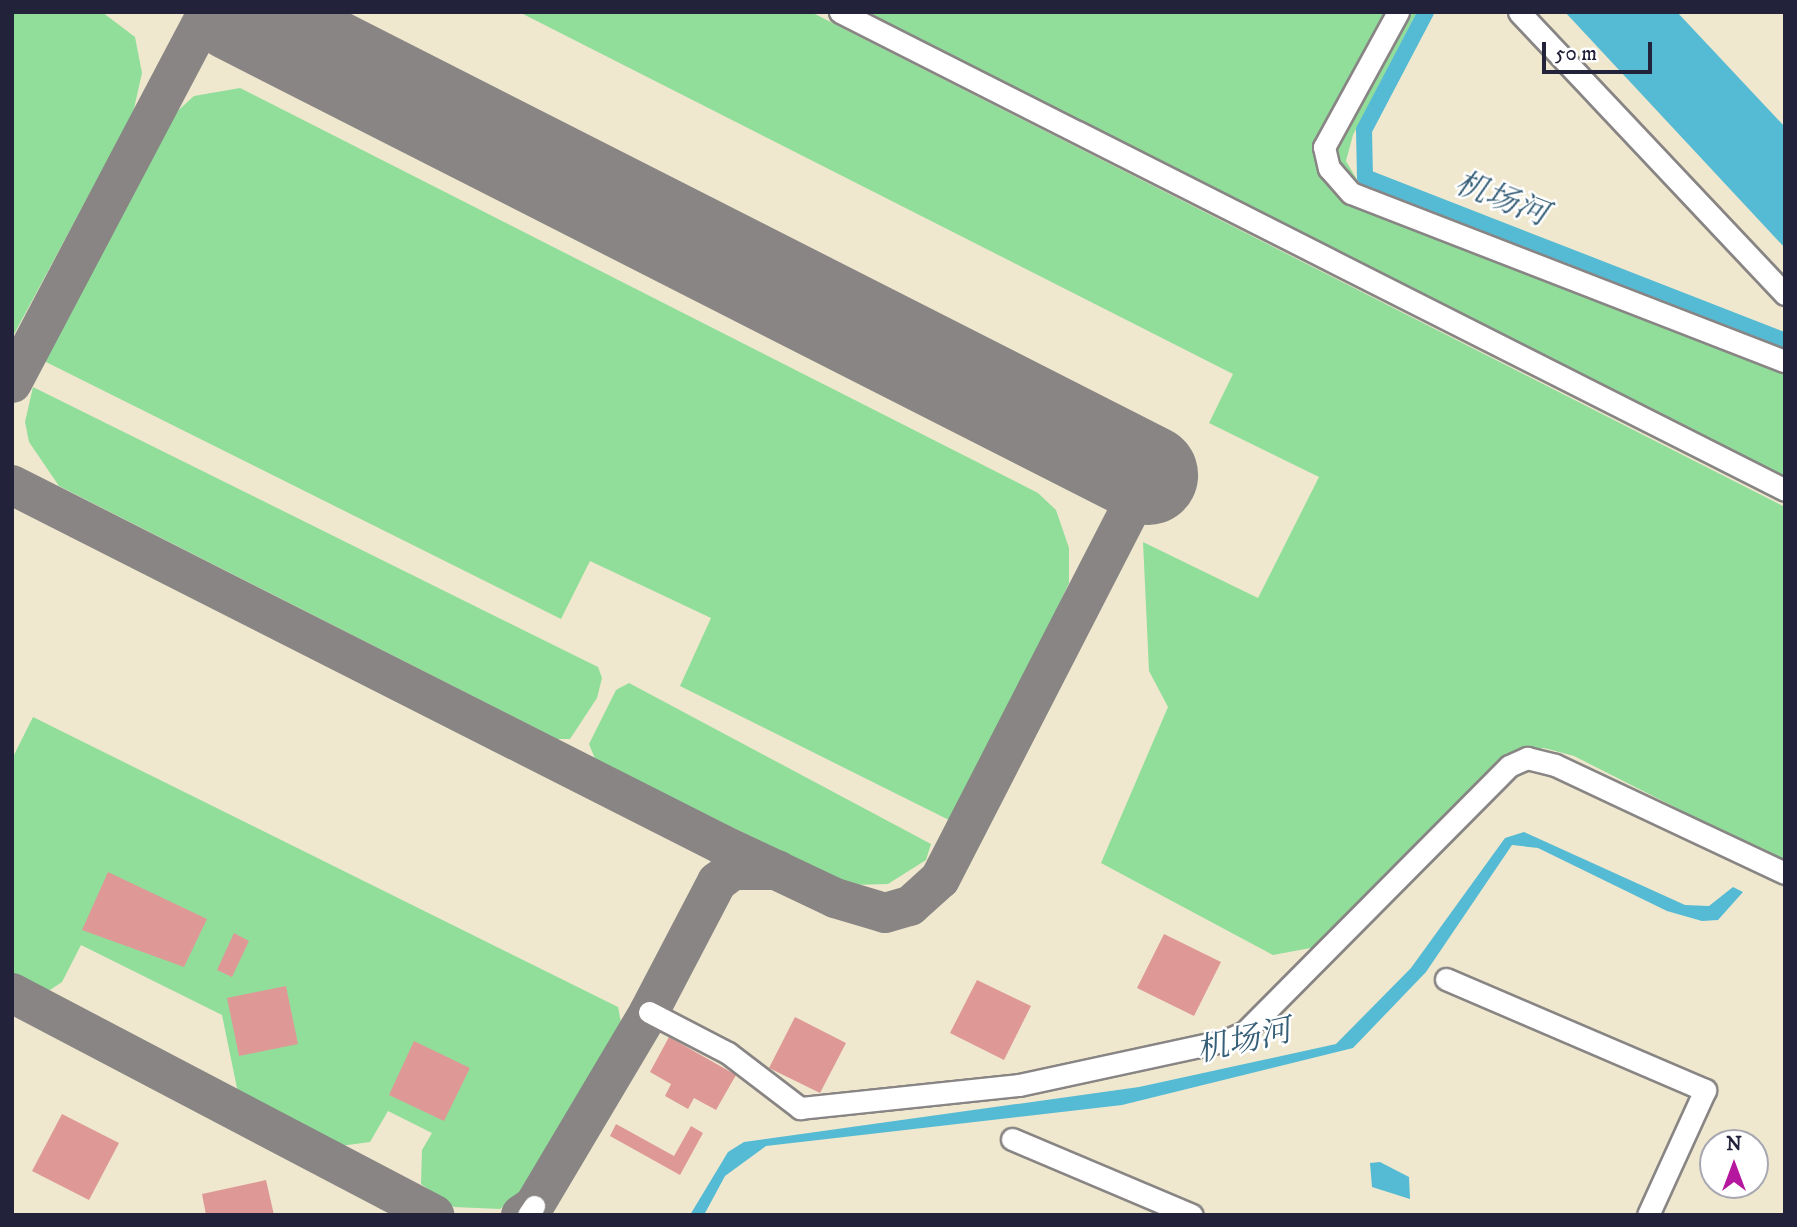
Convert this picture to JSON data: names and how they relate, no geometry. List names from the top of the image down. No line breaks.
{"water":["机场河"],"scale_bar":"50 m","north":"top"}
